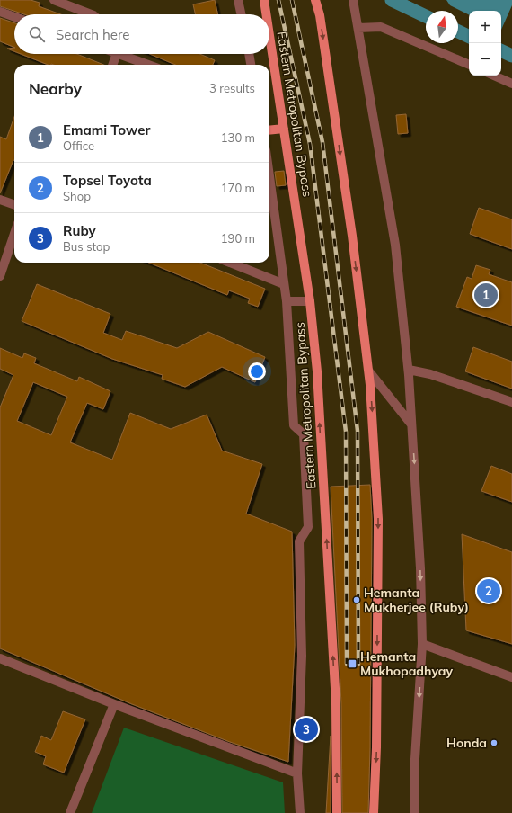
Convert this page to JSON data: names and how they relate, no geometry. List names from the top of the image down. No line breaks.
{"streets":{"main road":["Eastern Metropolitan Bypass"]},"places":{"other":["Hemanta Mukherjee (Ruby)","Honda"],"transit":["Hemanta Mukhopadhyay"]},"north":"top","page":{"map_buttons":["+","−"],"search":"Search here","heading":["Nearby","3 results"],"list":[{"mark":"1","name":"Emami Tower","note":"Office","value":"130 m"},{"mark":"2","name":"Topsel Toyota","note":"Shop","value":"170 m"},{"mark":"3","name":"Ruby","note":"Bus stop","value":"190 m"}],"pins":["1","2","3"]}}
